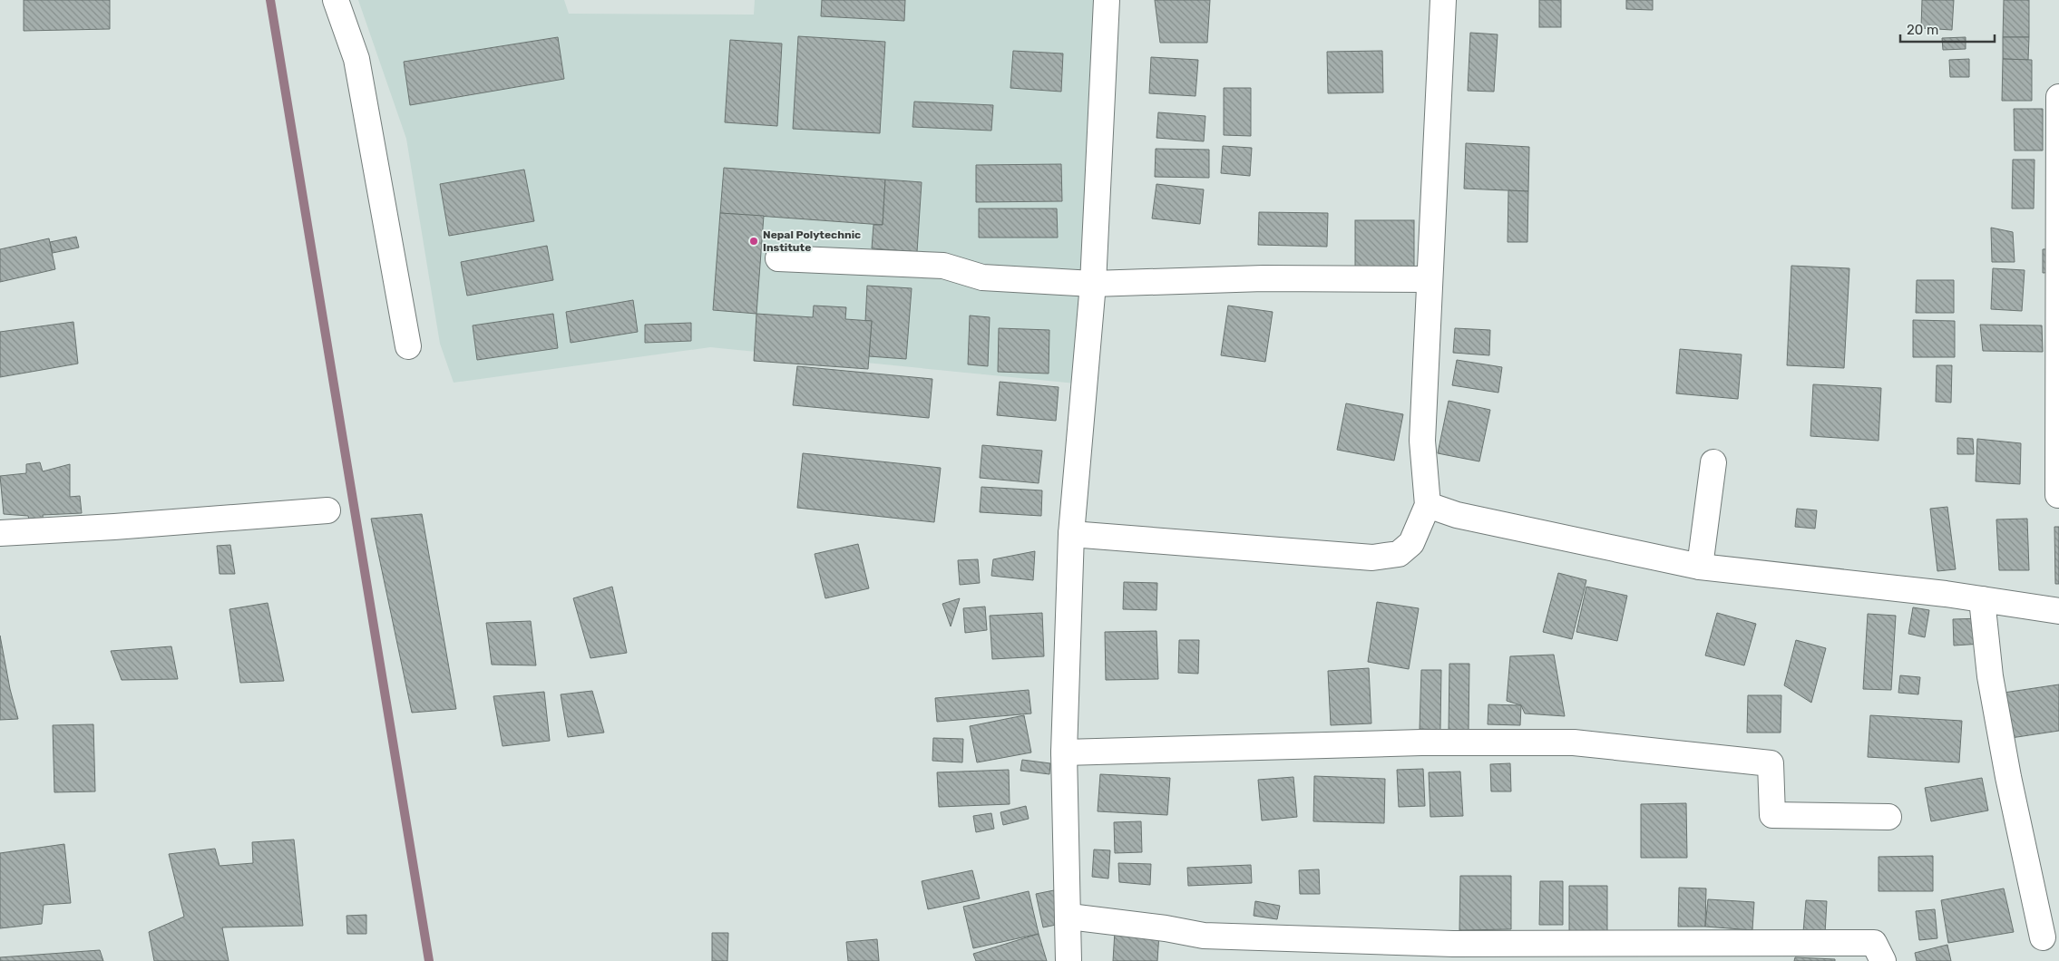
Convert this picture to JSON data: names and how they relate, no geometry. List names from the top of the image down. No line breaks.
{"places":["Nepal Polytechnic Institute"],"scale_bar":"20 m"}
